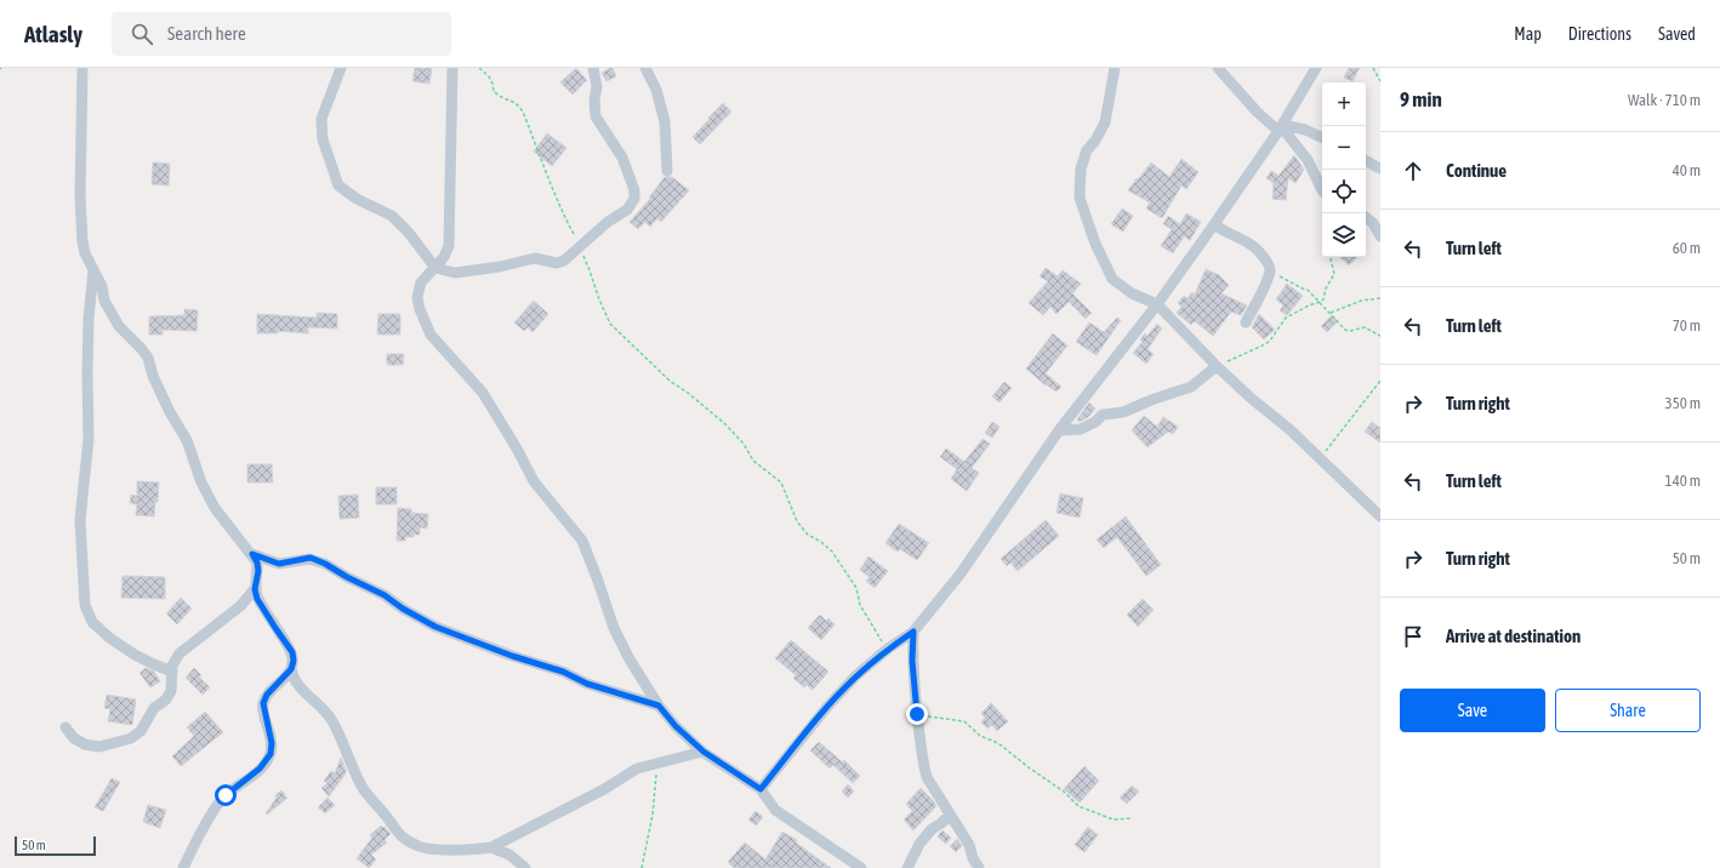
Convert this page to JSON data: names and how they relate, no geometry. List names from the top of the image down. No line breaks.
{"scale_bar":"50 m","page":{"header":"Atlasly","search":"Search here","nav":["Map","Directions","Saved"],"heading":["9 min","Walk · 710 m"],"map_buttons":["+","−"],"list":[["Continue","40 m"],["Turn left","60 m"],["Turn left","70 m"],["Turn right","350 m"],["Turn left","140 m"],["Turn right","50 m"],"Arrive at destination"],"buttons":["Save","Share"],"scale":"50 m"}}
